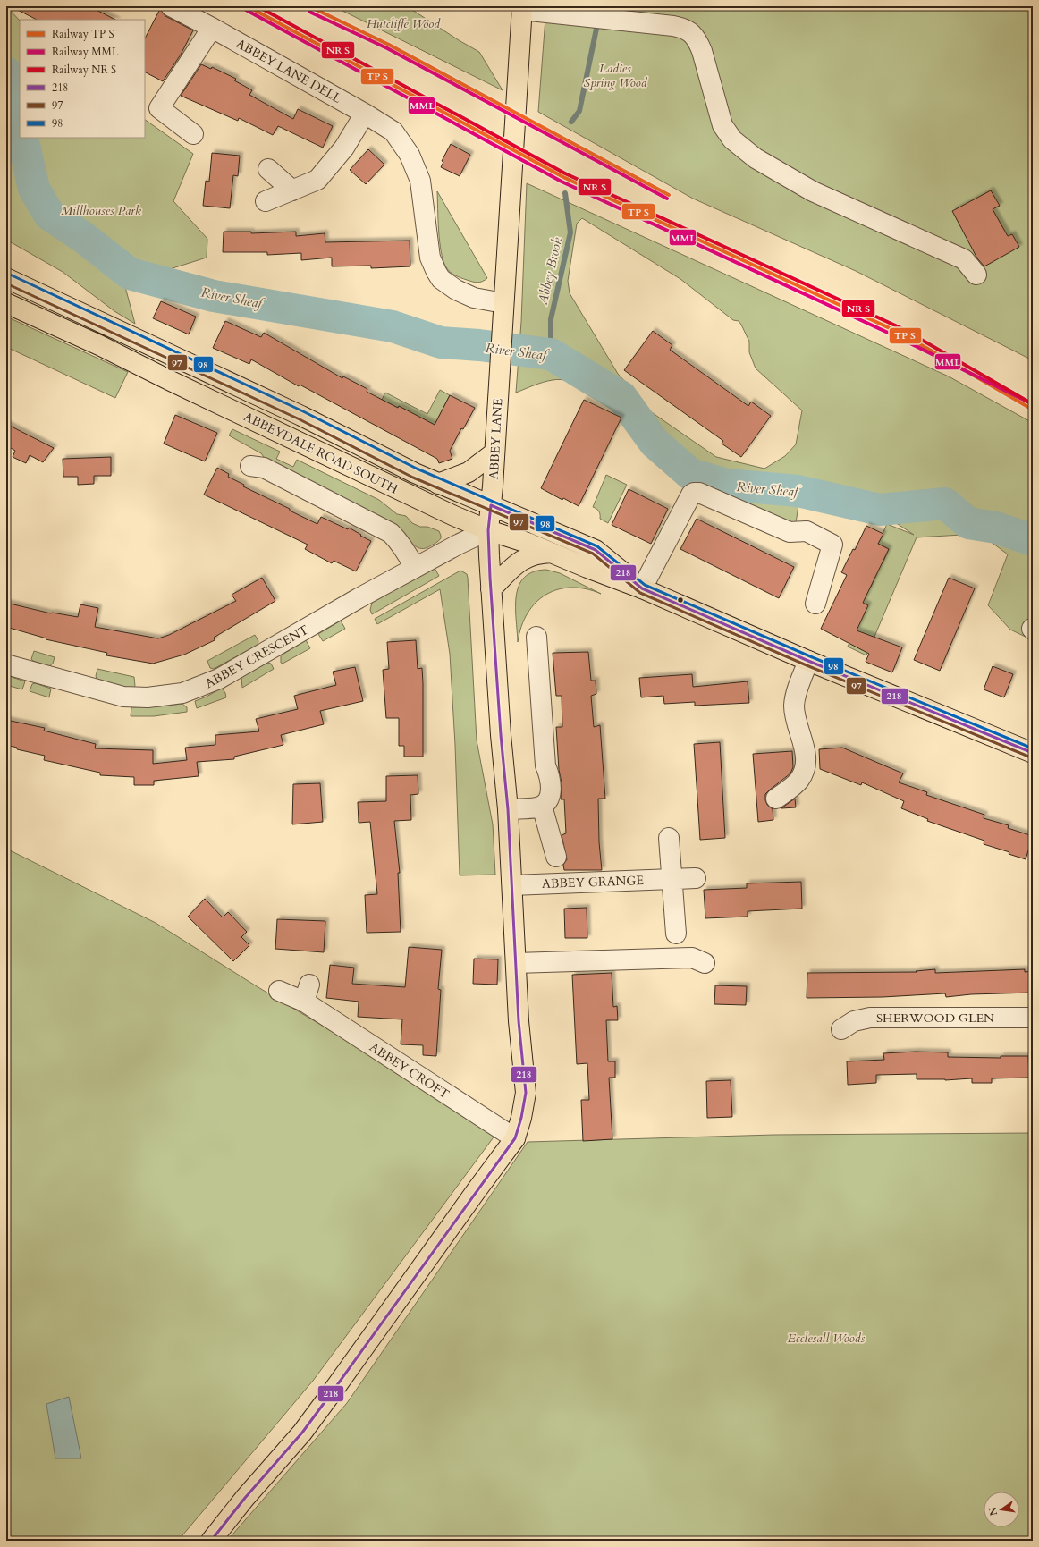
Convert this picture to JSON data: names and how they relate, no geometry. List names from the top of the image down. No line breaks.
{"streets":{"main road":["ABBEY LANE","ABBEYDALE ROAD SOUTH"],"street":["ABBEY LANE DELL","ABBEY CRESCENT","ABBEY GRANGE","SHERWOOD GLEN","ABBEY CROFT"]},"crossings":[["ABBEY LANE DELL","ABBEY LANE"],["ABBEY LANE","ABBEYDALE ROAD SOUTH"],["ABBEY LANE","ABBEY CRESCENT"],["ABBEY LANE","ABBEY GRANGE"],["ABBEY LANE","ABBEY CROFT"],["ABBEYDALE ROAD SOUTH","ABBEY CRESCENT"]],"water":["Abbey Brook","River Sheaf"],"parks":["Hutcliffe Wood","Ladies Spring Wood","Millhouses Park","Ecclesall Woods"],"lines":["rail line MML","transit line 98","transit line 97","transit line 218"],"legend":["Railway TP S","Railway MML","Railway NR S","218","97","98"],"north":"left"}
